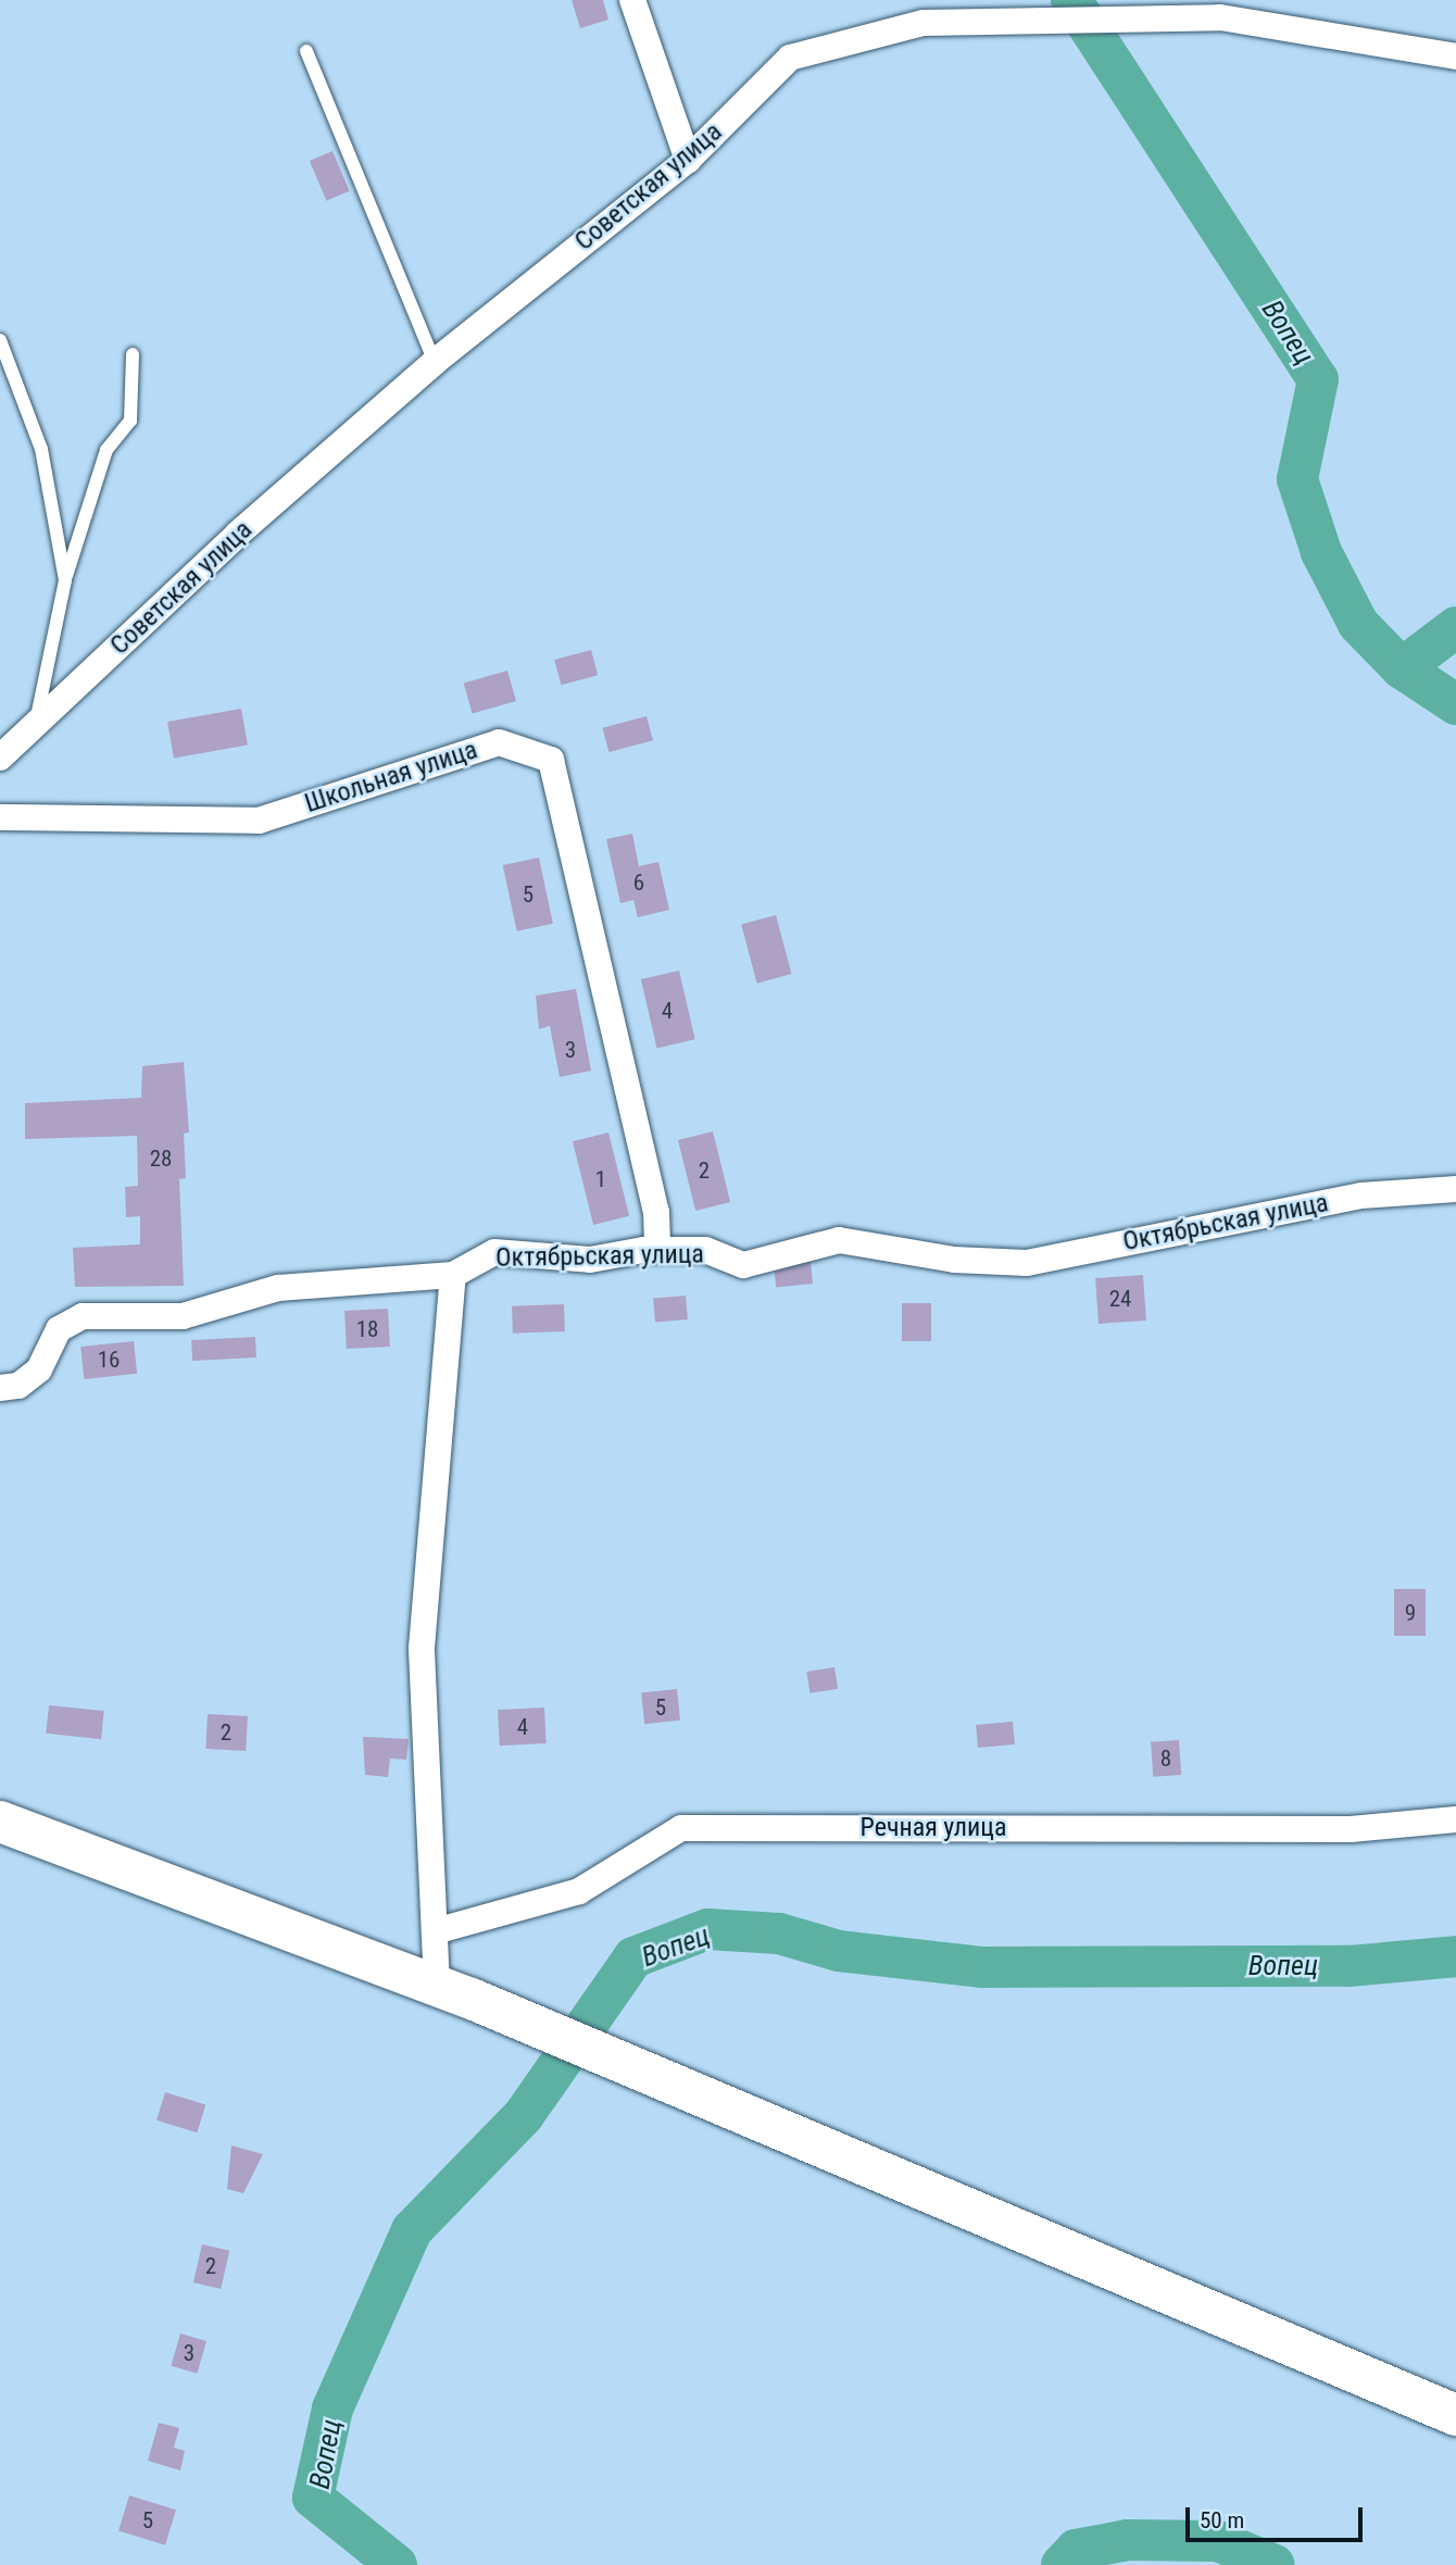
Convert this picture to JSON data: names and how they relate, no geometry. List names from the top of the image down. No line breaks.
{"streets":{"street":["Советская улица","Школьная улица","Октябрьская улица","Речная улица"]},"crossings":[["Школьная улица","Октябрьская улица"]],"water":["Вопец"],"house_numbers":["6","5","4","3","28","2","1","24","18","16","9","5","4","2","8","2","3","5"],"scale_bar":"50 m"}
